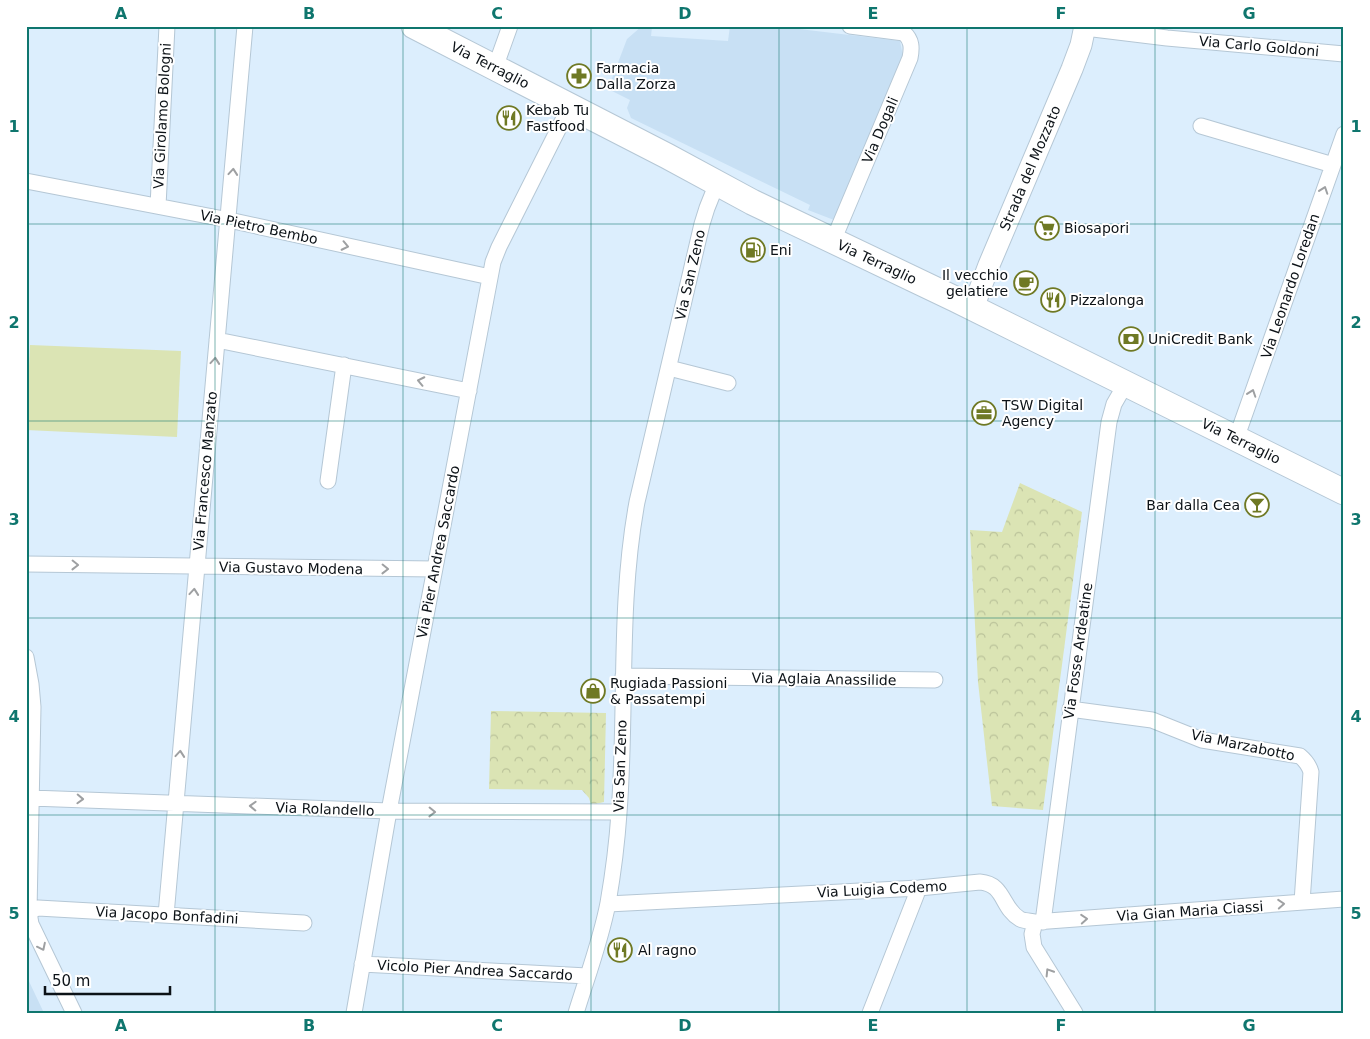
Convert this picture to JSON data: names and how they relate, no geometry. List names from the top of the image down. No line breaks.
{"streets":{"main road":["Via Terraglio"],"street":["Via Carlo Goldoni","Via Girolamo Bologni","Via Dogali","Strada del Mozzato","Via Pietro Bembo","Via San Zeno","Via Leonardo Loredan","Via Francesco Manzato","Via Pier Andrea Saccardo","Via Gustavo Modena","Via Fosse Ardeatine","Via Aglaia Anassilide","Via Marzabotto","Via Rolandello","Via Luigia Codemo","Via Gian Maria Ciassi","Via Jacopo Bonfadini","Vicolo Pier Andrea Saccardo"]},"crossings":[["Via Carlo Goldoni","Strada del Mozzato"],["Via Terraglio","Via Dogali"],["Via Terraglio","Strada del Mozzato"],["Via Terraglio","Via San Zeno"],["Via Terraglio","Via Leonardo Loredan"],["Via Terraglio","Via Pier Andrea Saccardo"],["Via Terraglio","Via Fosse Ardeatine"],["Via Girolamo Bologni","Via Pietro Bembo"],["Via Pietro Bembo","Via Francesco Manzato"],["Via Pietro Bembo","Via Pier Andrea Saccardo"],["Via San Zeno","Via Aglaia Anassilide"],["Via San Zeno","Via Rolandello"],["Via San Zeno","Via Luigia Codemo"],["Via San Zeno","Vicolo Pier Andrea Saccardo"],["Via Francesco Manzato","Via Gustavo Modena"],["Via Francesco Manzato","Via Rolandello"],["Via Francesco Manzato","Via Jacopo Bonfadini"],["Via Pier Andrea Saccardo","Via Gustavo Modena"],["Via Pier Andrea Saccardo","Via Rolandello"],["Via Pier Andrea Saccardo","Vicolo Pier Andrea Saccardo"],["Via Fosse Ardeatine","Via Marzabotto"],["Via Fosse Ardeatine","Via Luigia Codemo"],["Via Fosse Ardeatine","Via Gian Maria Ciassi"],["Via Marzabotto","Via Gian Maria Ciassi"],["Via Luigia Codemo","Via Gian Maria Ciassi"]],"one_way":["Via Leonardo Loredan","Via Francesco Manzato","Via Gustavo Modena","Via Gian Maria Ciassi"],"places":{"pharmacy":["Farmacia Dalla Zorza"],"restaurant":["Kebab Tu Fastfood","Pizzalonga","Al ragno"],"supermarket":["Biosapori"],"fuel station":["Eni"],"cafe":["Il vecchio gelatiere"],"bank":["UniCredit Bank"],"office":["TSW Digital Agency"],"bar":["Bar dalla Cea"],"shop":["Rugiada Passioni & Passatempi"]},"scale_bar":"50 m","grid":{"columns":["A","B","C","D","E","F","G"],"rows":["1","2","3","4","5"]}}
